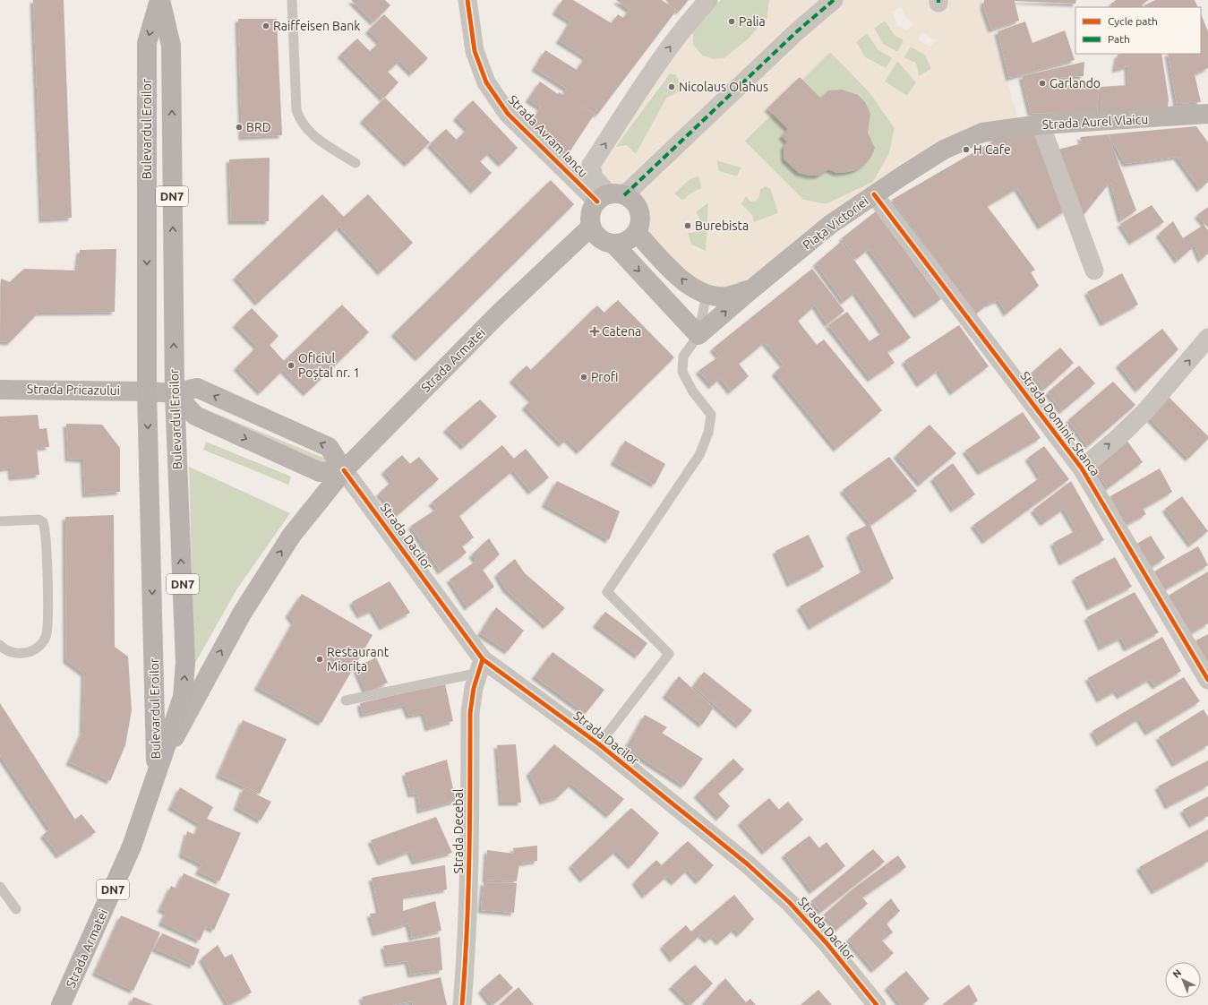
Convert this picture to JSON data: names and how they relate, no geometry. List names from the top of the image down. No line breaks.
{"streets":{"main road":["Strada Aurel Vlaicu","Bulevardul Eroilor","DN7","Piața Victoriei","Strada Armatei","Strada Pricazului"],"street":["Strada Avram Iancu","Strada Dominic Stanca","Strada Dacilor","Strada Decebal"]},"crossings":[["Strada Aurel Vlaicu","Piața Victoriei"],["Bulevardul Eroilor","Strada Armatei"],["Bulevardul Eroilor","Strada Pricazului"],["Strada Avram Iancu","Piața Victoriei"],["Strada Avram Iancu","Strada Armatei"],["Piața Victoriei","Strada Armatei"],["Piața Victoriei","Strada Dominic Stanca"],["Strada Armatei","Strada Dacilor"],["Strada Dacilor","Strada Decebal"]],"one_way":["Strada Armatei"],"places":{"other":["Palia","Raiffeisen Bank","Garlando","Nicolaus Olahus","BRD","H Cafe","Burebista","Oficiul Poștal nr. 1","Profi","Restaurant Miorița"],"health":["Catena"]},"legend":["Cycle path","Path"],"north":"top left"}
